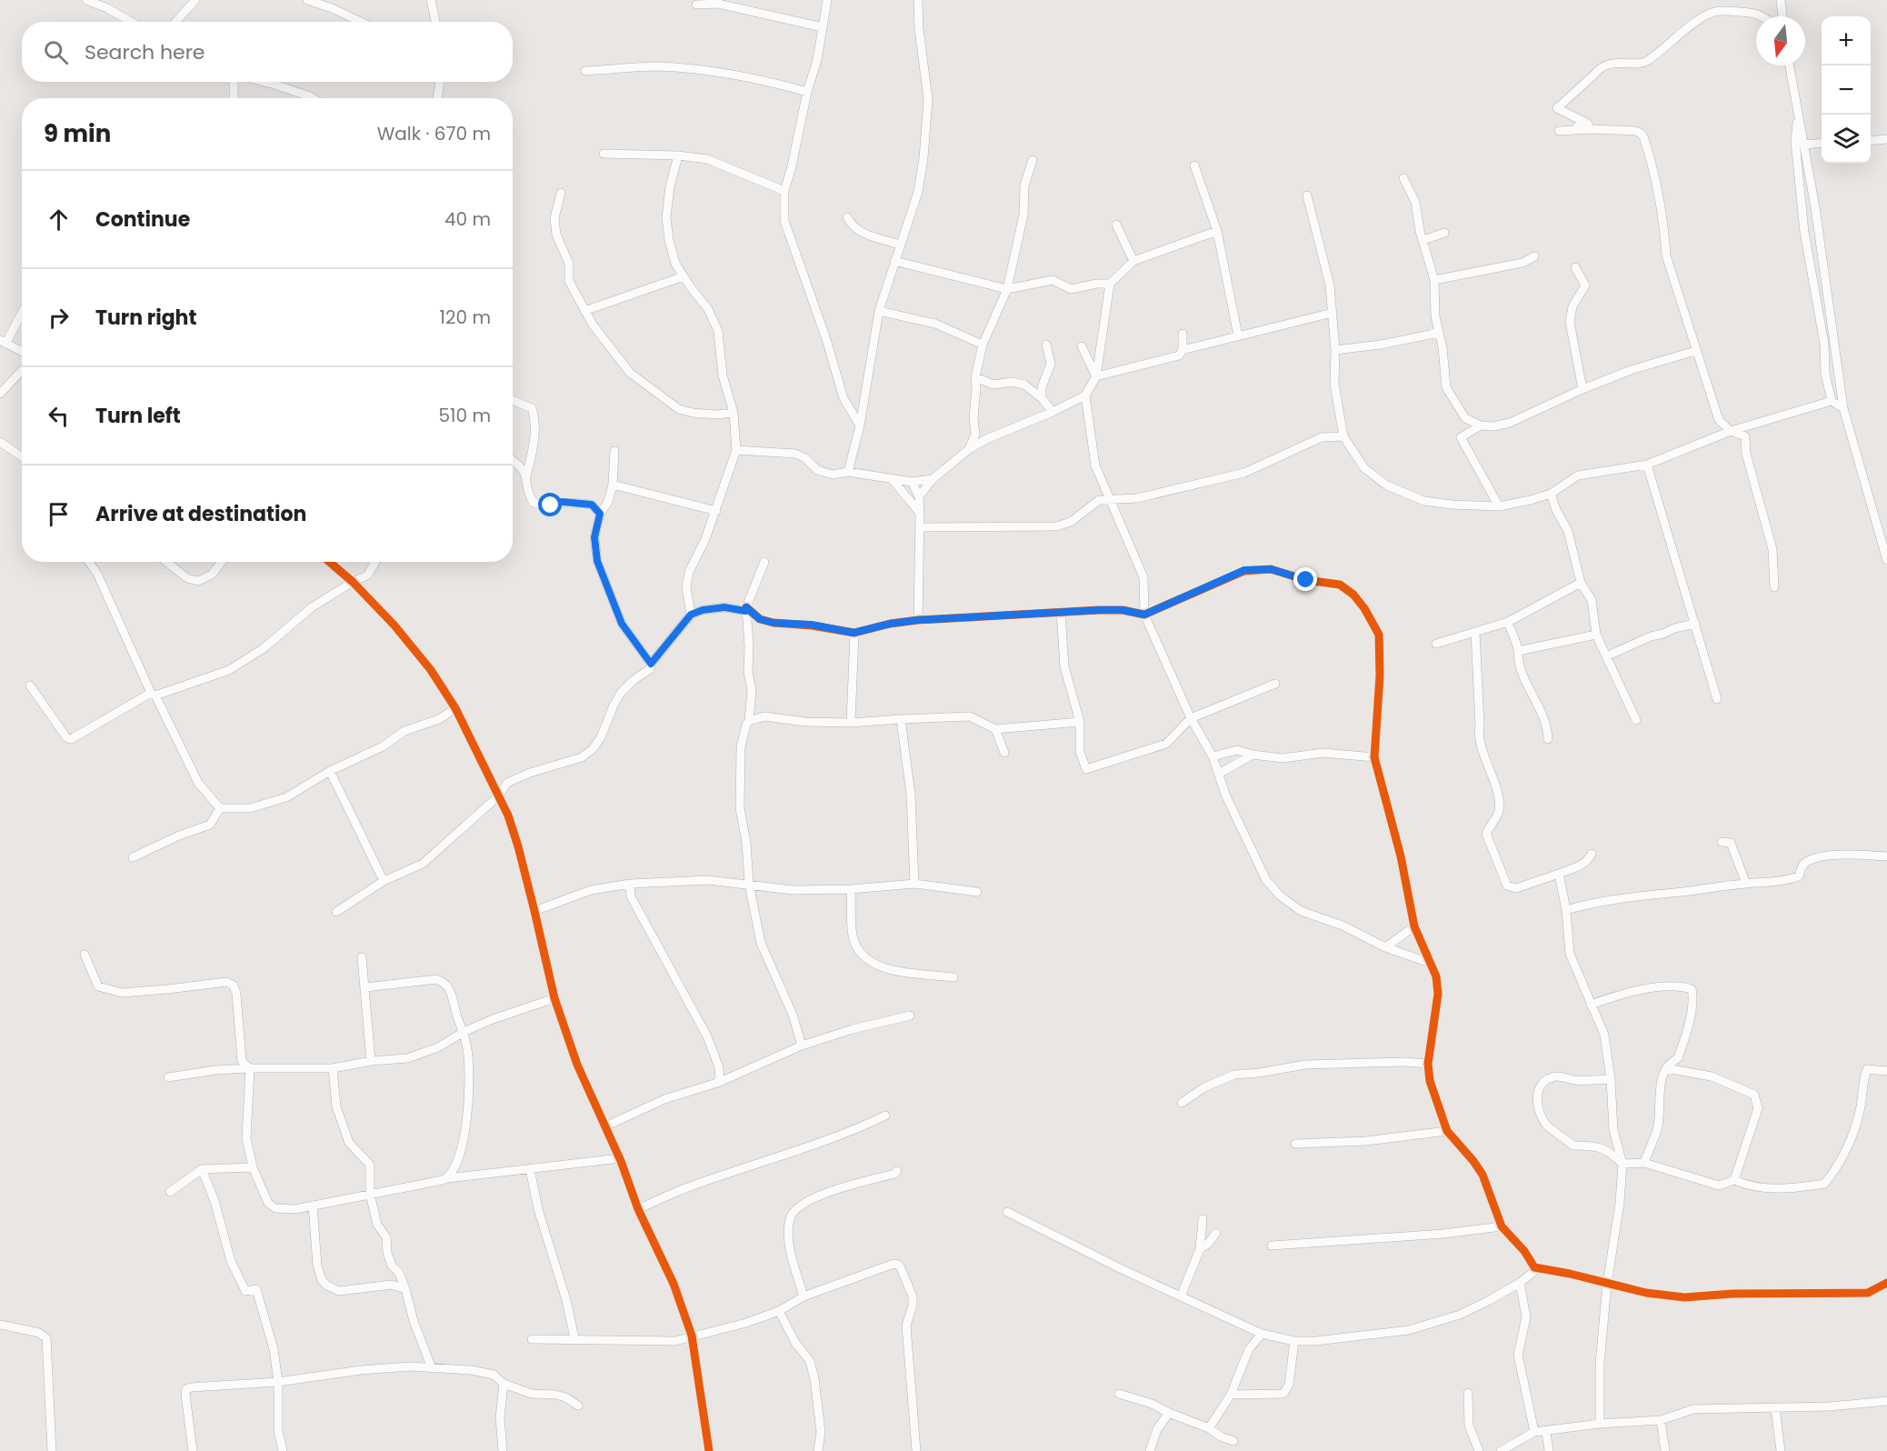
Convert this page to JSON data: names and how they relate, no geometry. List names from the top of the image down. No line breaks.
{"north":"bottom","page":{"map_buttons":["+","−"],"search":"Search here","heading":["9 min","Walk · 670 m"],"list":[["Continue","40 m"],["Turn right","120 m"],["Turn left","510 m"],"Arrive at destination"]}}
